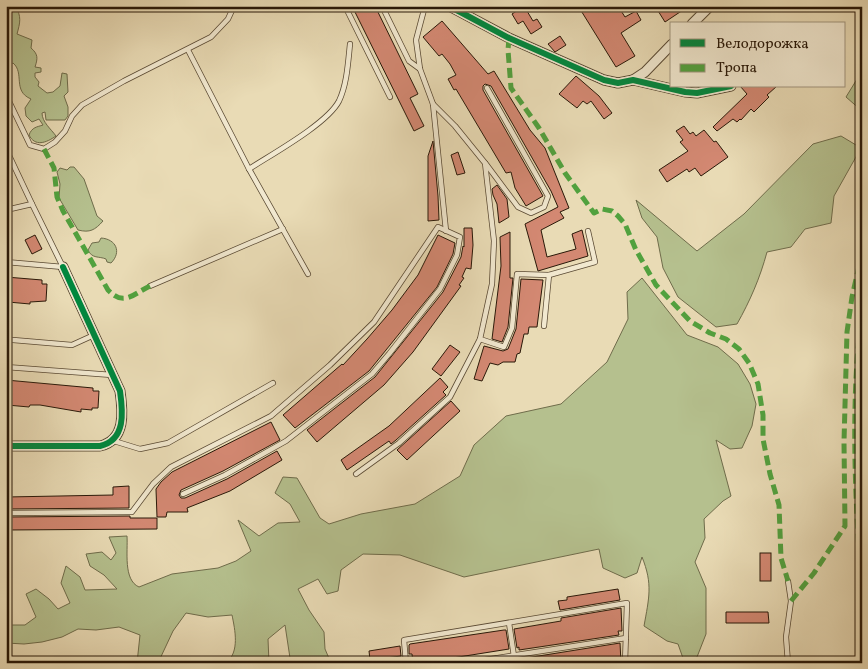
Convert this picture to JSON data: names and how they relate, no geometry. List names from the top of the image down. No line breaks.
{"legend":["Велодорожка","Тропа"]}
